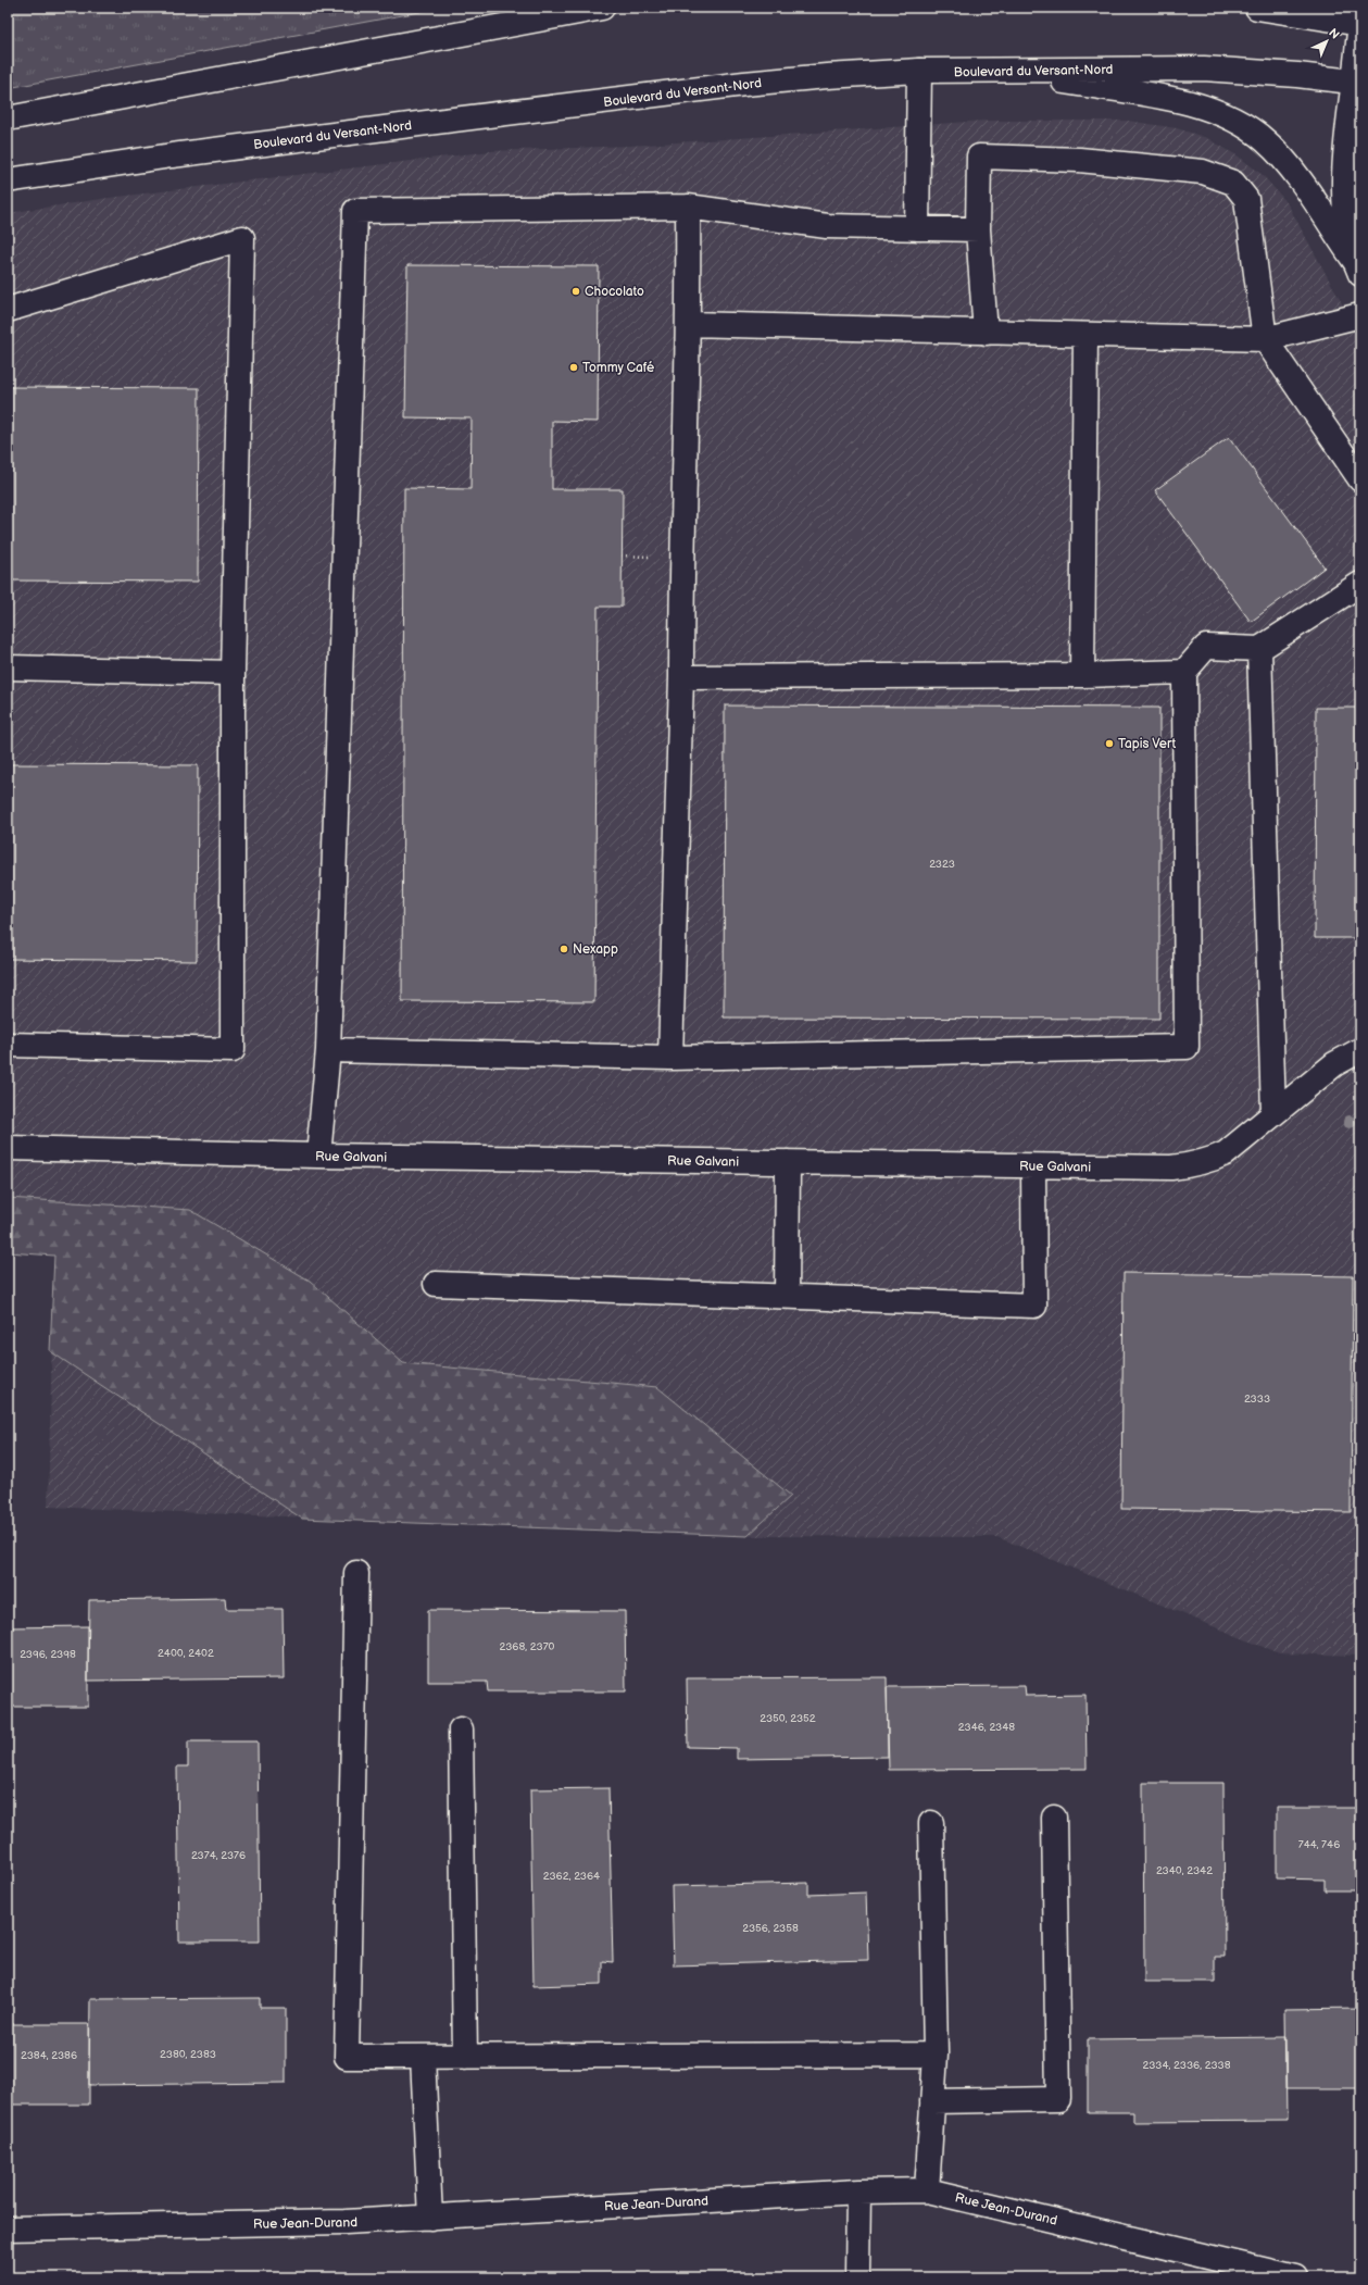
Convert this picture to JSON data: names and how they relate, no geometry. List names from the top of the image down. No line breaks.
{"streets":{"street":["Boulevard du Versant-Nord","Rue Galvani","Rue Jean-Durand"]},"places":["Chocolato","Tommy Café","Tapis Vert","Nexapp"],"house_numbers":["2323","2333","2368, 2370","2400, 2402","2396, 2398","2350, 2352","2346, 2348","744, 746","2374, 2376","2340, 2342","2362, 2364","2356, 2358","2380, 2383","2384, 2386","2334, 2336, 2338"],"north":"top right"}
